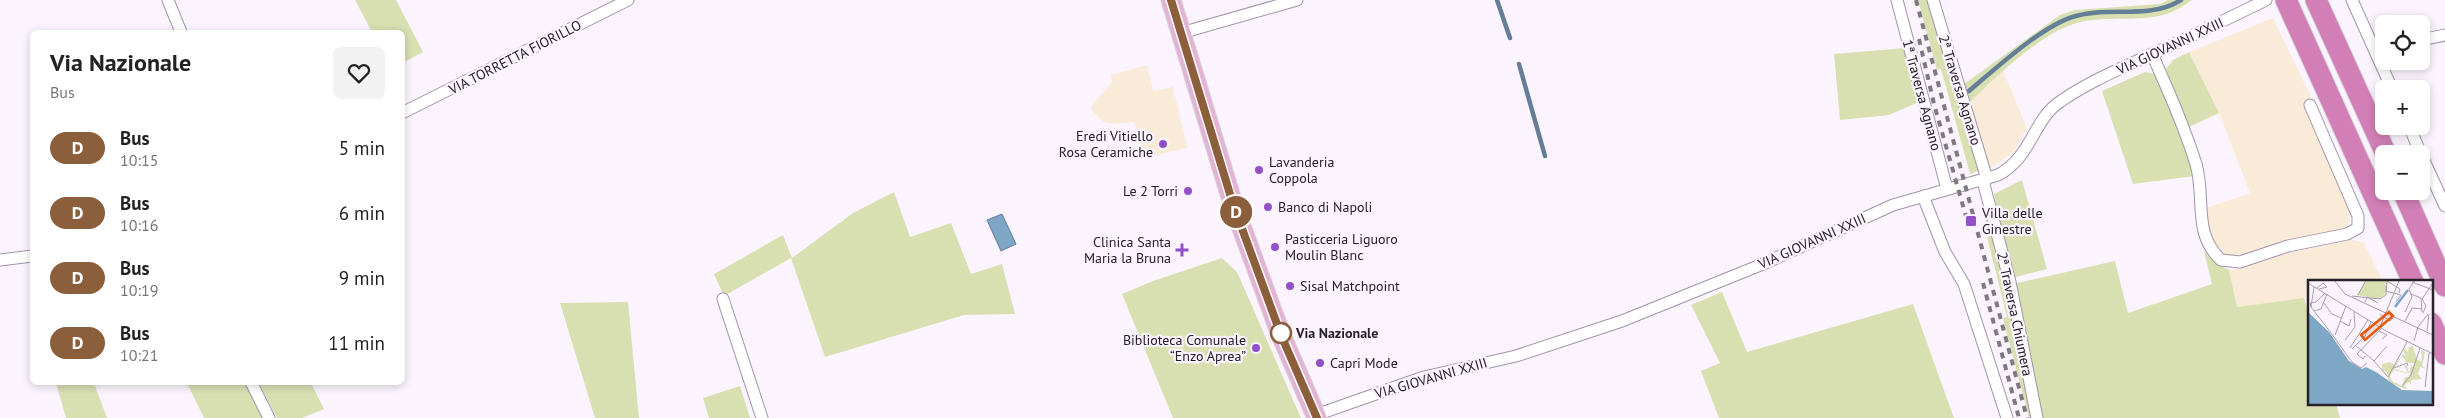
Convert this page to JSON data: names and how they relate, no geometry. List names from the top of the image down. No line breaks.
{"streets":{"street":["VIA GIOVANNI XXIII","VIA TORRETTA FIORILLO","2ª Traversa Agnano","1ª Traversa Agnano","2ª Traversa Chiumera"]},"crossings":[["VIA GIOVANNI XXIII","2ª Traversa Agnano"],["VIA GIOVANNI XXIII","1ª Traversa Agnano"],["VIA GIOVANNI XXIII","2ª Traversa Chiumera"],["2ª Traversa Agnano","2ª Traversa Chiumera"]],"places":{"other":["Eredi Vitiello Rosa Ceramiche","Lavanderia Coppola","Le 2 Torri","Banco di Napoli","Pasticceria Liguoro Moulin Blanc","Sisal Matchpoint","Via Nazionale","Biblioteca Comunale “Enzo Aprea”","Capri Mode"],"transit":["Villa delle Ginestre"],"health":["Clinica Santa Maria la Bruna"]},"lines":["bus line D"],"page":{"on_map":"D","map_buttons":["+","−"],"heading":["Via Nazionale","Bus"],"list":[{"mark":"D","name":"Bus","note":"10:15","value":"5 min"},{"mark":"D","name":"Bus","note":"10:16","value":"6 min"},{"mark":"D","name":"Bus","note":"10:19","value":"9 min"},{"mark":"D","name":"Bus","note":"10:21","value":"11 min"}]}}
